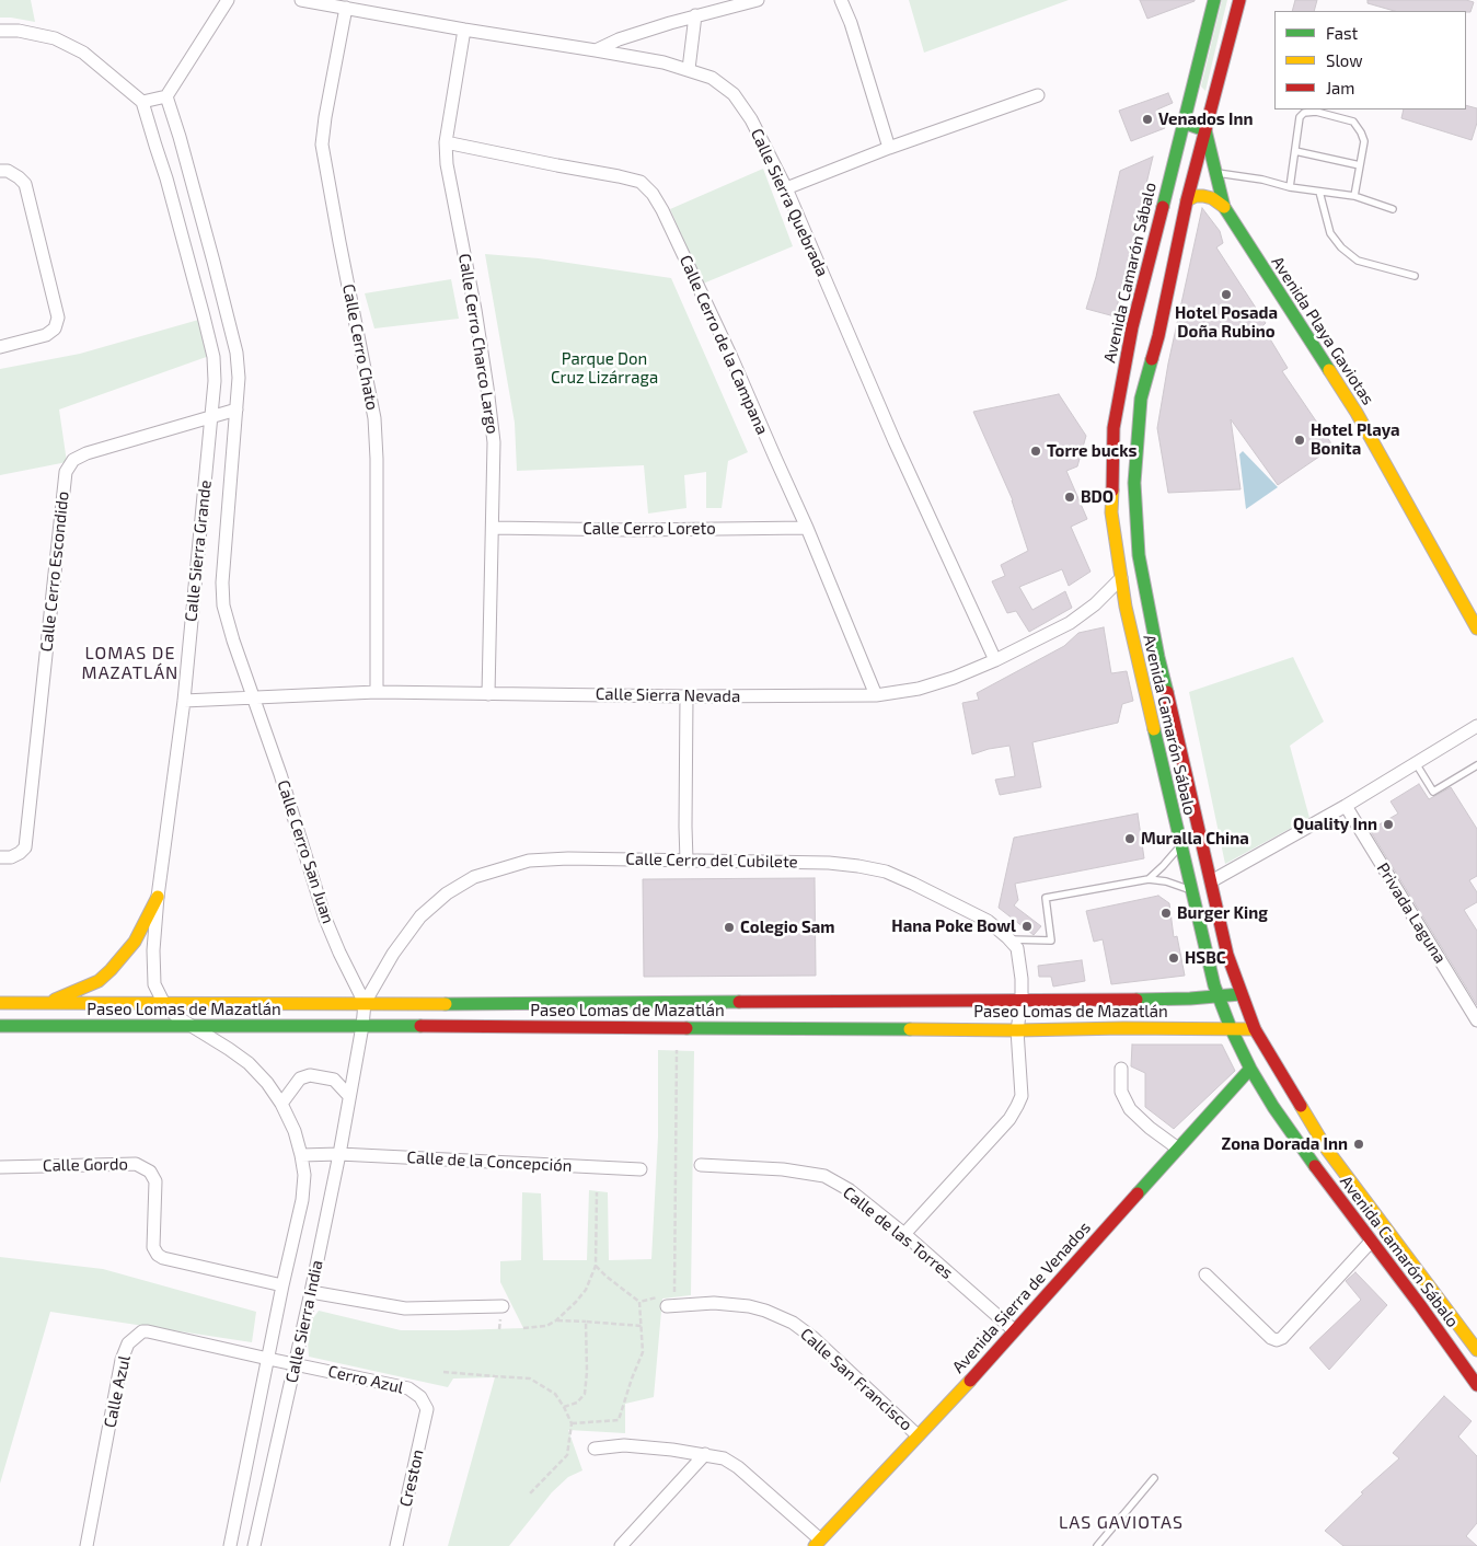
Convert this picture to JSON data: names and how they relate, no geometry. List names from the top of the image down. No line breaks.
{"streets":{"street":["Calle Sierra Quebrada","Avenida Camarón Sábalo","Avenida Playa Gaviotas","Calle Cerro Charco Largo","Calle Cerro de la Campana","Calle Cerro Chato","Calle Cerro Loreto","Calle Sierra Grande","Calle Cerro Escondido","Calle Sierra Nevada","Calle Cerro San Juan","Calle Cerro del Cubilete","Privada Laguna","Paseo Lomas de Mazatlán","Calle de la Concepción","Calle Gordo","Calle de las Torres","Avenida Sierra de Venados","Calle Sierra India","Cerro Azul","Calle San Francisco","Calle Azul","Creston"]},"crossings":[["Calle Sierra Quebrada","Calle Cerro Charco Largo"],["Calle Sierra Quebrada","Calle Cerro Chato"],["Calle Sierra Quebrada","Calle Sierra Nevada"],["Avenida Camarón Sábalo","Avenida Playa Gaviotas"],["Avenida Camarón Sábalo","Calle Sierra Nevada"],["Avenida Camarón Sábalo","Paseo Lomas de Mazatlán"],["Avenida Camarón Sábalo","Avenida Sierra de Venados"],["Calle Cerro Charco Largo","Calle Cerro de la Campana"],["Calle Cerro Charco Largo","Calle Cerro Loreto"],["Calle Cerro Charco Largo","Calle Sierra Nevada"],["Calle Cerro de la Campana","Calle Cerro Loreto"],["Calle Cerro de la Campana","Calle Sierra Nevada"],["Calle Cerro Chato","Calle Sierra Nevada"],["Calle Sierra Grande","Calle Cerro Escondido"],["Calle Sierra Grande","Calle Sierra Nevada"],["Calle Sierra Grande","Calle Cerro San Juan"],["Calle Sierra Grande","Paseo Lomas de Mazatlán"],["Calle Sierra Grande","Calle Sierra India"],["Calle Sierra Nevada","Calle Cerro San Juan"],["Calle Cerro San Juan","Calle Cerro del Cubilete"],["Calle Cerro San Juan","Paseo Lomas de Mazatlán"],["Calle Cerro San Juan","Calle Sierra India"],["Calle Cerro del Cubilete","Paseo Lomas de Mazatlán"],["Calle Cerro del Cubilete","Calle de las Torres"],["Calle Cerro del Cubilete","Calle Sierra India"],["Paseo Lomas de Mazatlán","Calle Sierra India"],["Calle de la Concepción","Calle Sierra India"],["Calle Gordo","Calle Sierra India"],["Calle de las Torres","Avenida Sierra de Venados"],["Avenida Sierra de Venados","Calle San Francisco"],["Calle Sierra India","Cerro Azul"],["Calle Sierra India","Calle Azul"],["Cerro Azul","Calle Azul"],["Cerro Azul","Creston"]],"districts":["LOMAS DE MAZATLÁN","LAS GAVIOTAS"],"parks":["Parque Don Cruz Lizárraga"],"places":["Venados Inn","Hotel Posada Doña Rubino","Hotel Playa Bonita","Torre bucks","BDO","Quality Inn","Muralla China","Burger King","Hana Poke Bowl","Colegio Sam","HSBC","Zona Dorada Inn"],"legend":["Fast","Slow","Jam"]}
